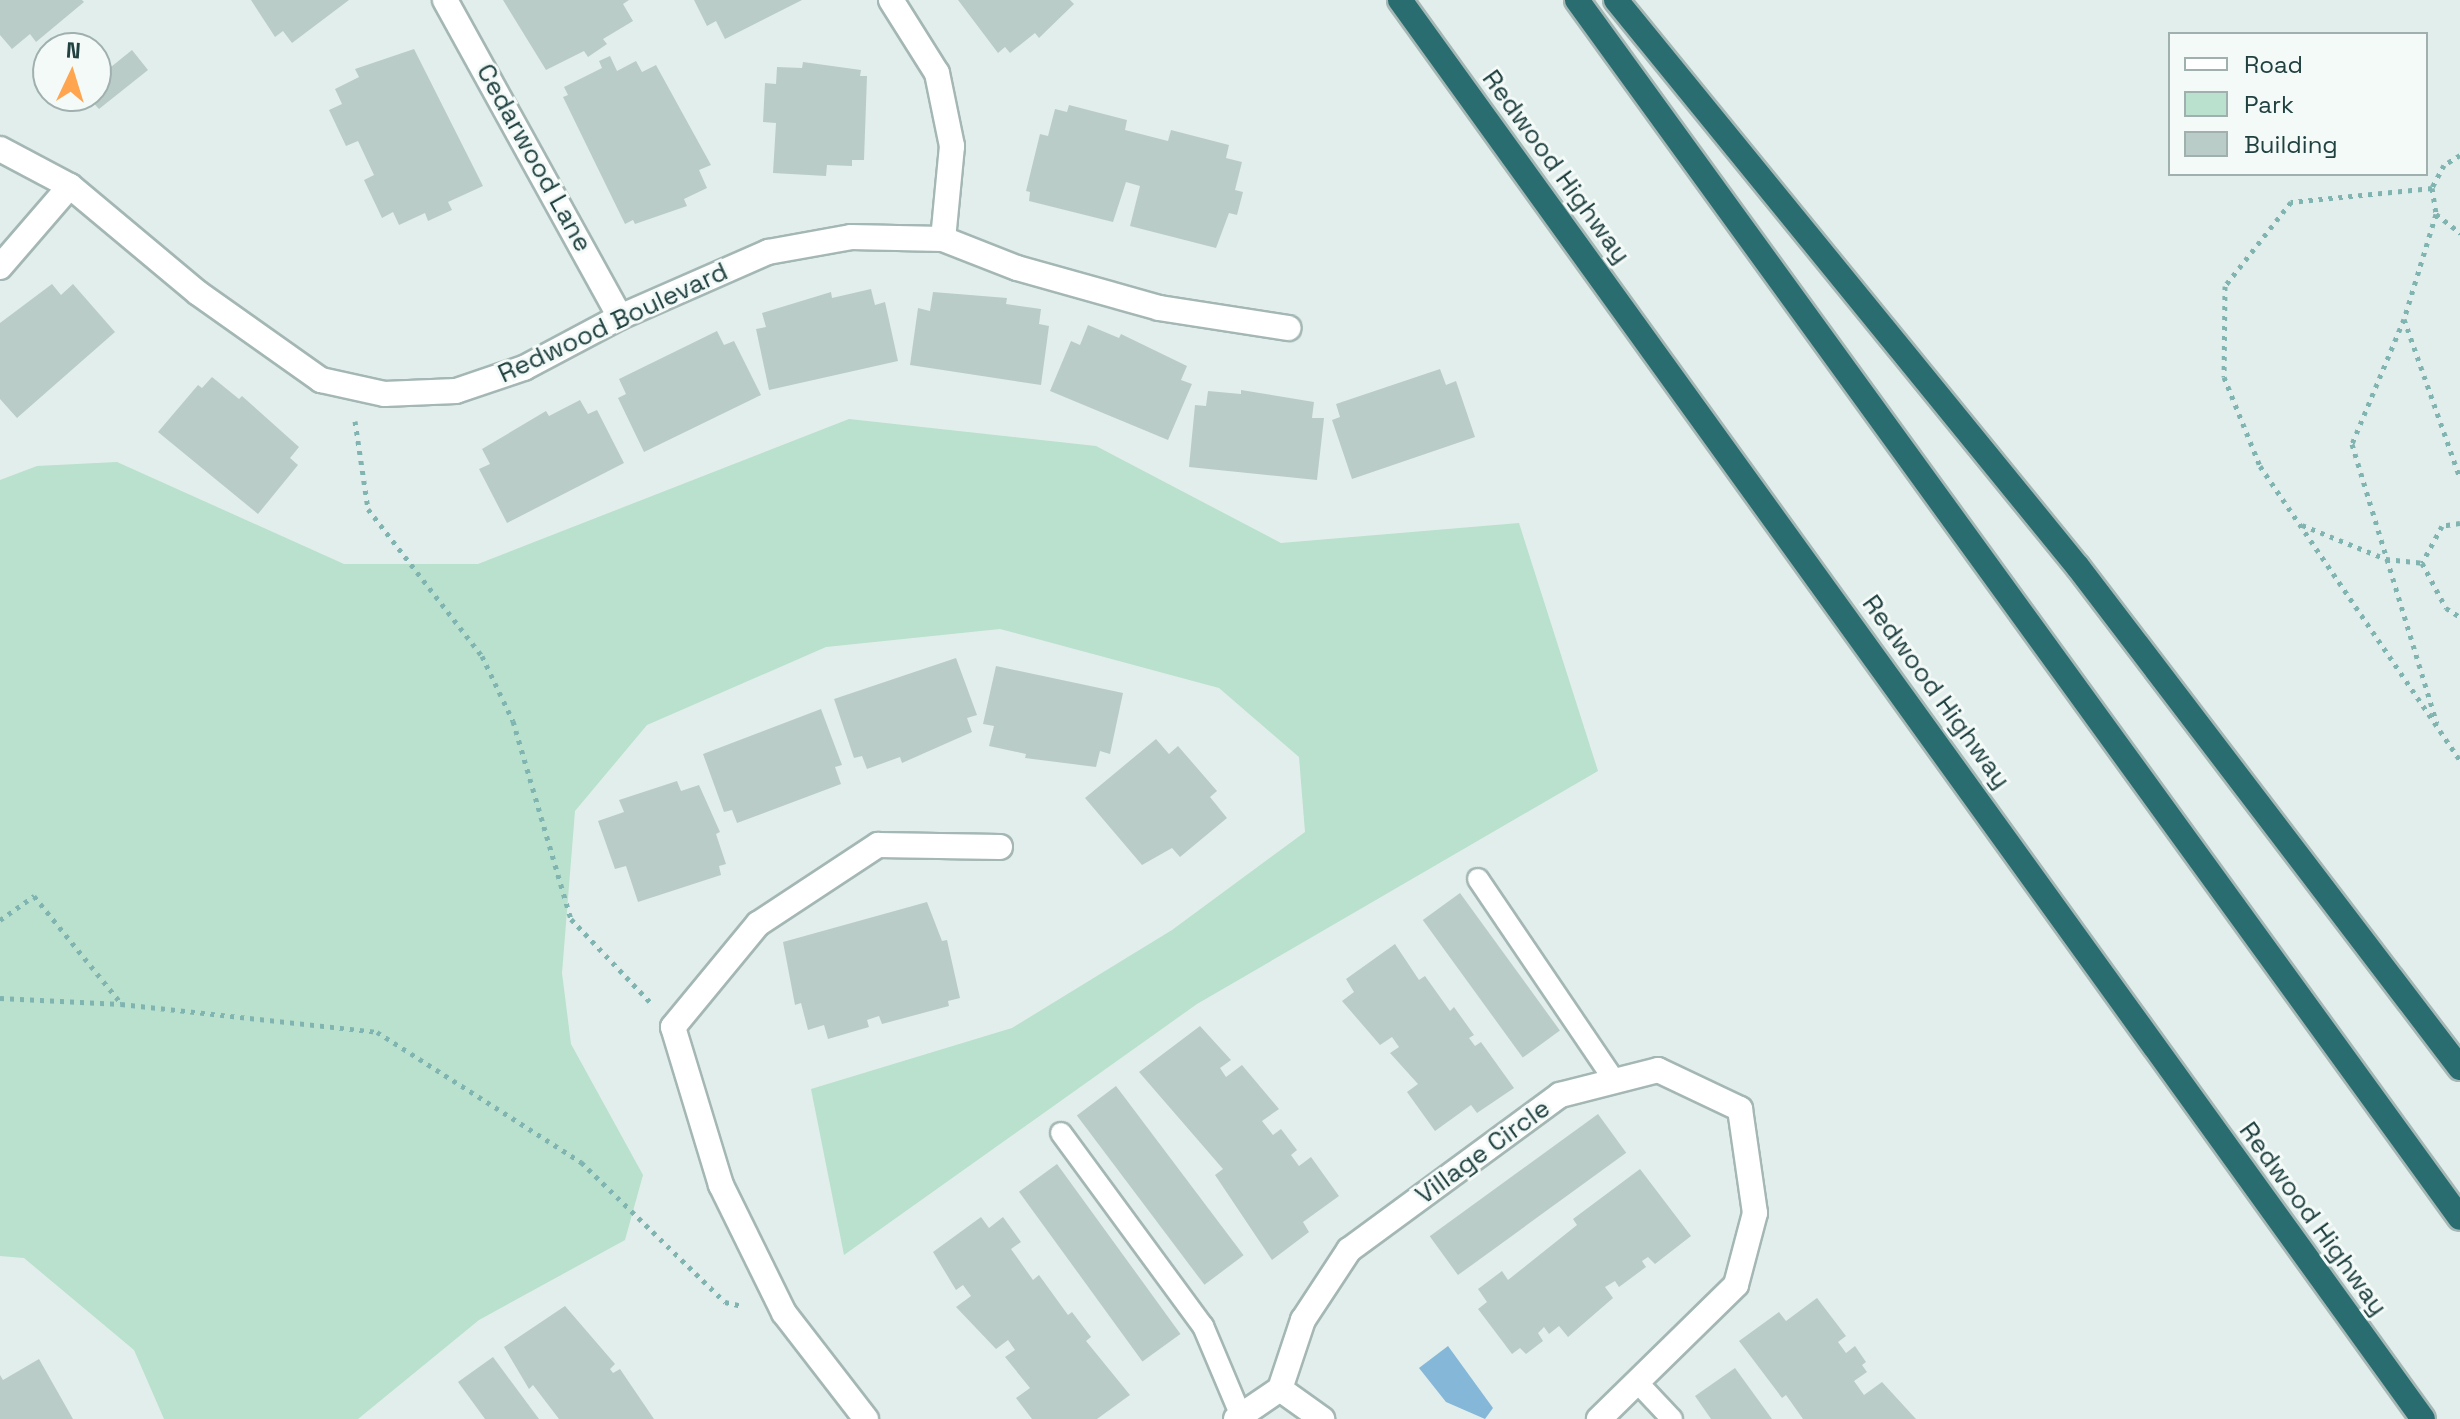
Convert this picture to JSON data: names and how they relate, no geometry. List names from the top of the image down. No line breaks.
{"streets":{"highway":["Redwood Highway"],"street":["Cedarwood Lane","Redwood Boulevard","Village Circle"]},"crossings":[["Cedarwood Lane","Redwood Boulevard"]],"legend":["Road","Park","Building"],"north":"top"}
